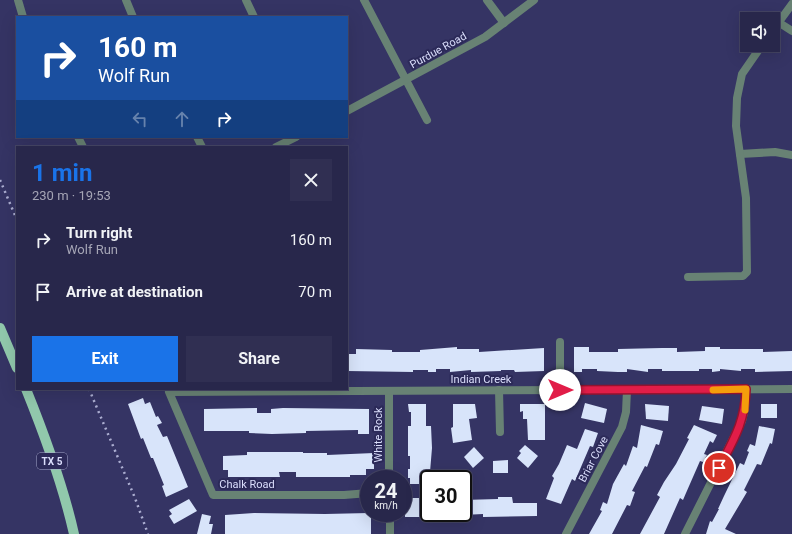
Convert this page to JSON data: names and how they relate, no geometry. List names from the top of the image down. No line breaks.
{"streets":{"main road":["TX 5"],"street":["Purdue Road","Indian Creek","White Rock","Briar Cove","Chalk Road"]},"crossings":[["Indian Creek","White Rock"],["Indian Creek","Briar Cove"],["Indian Creek","Chalk Road"]],"page":{"turn":["160 m","Wolf Run"],"heading":["1 min","230 m · 19:53"],"list":[{"name":"Turn right","note":"Wolf Run","value":"160 m"},{"name":"Arrive at destination","value":"70 m"}],"buttons":["Exit","Share"],"speed":"24 km/h","limit":"30"}}
